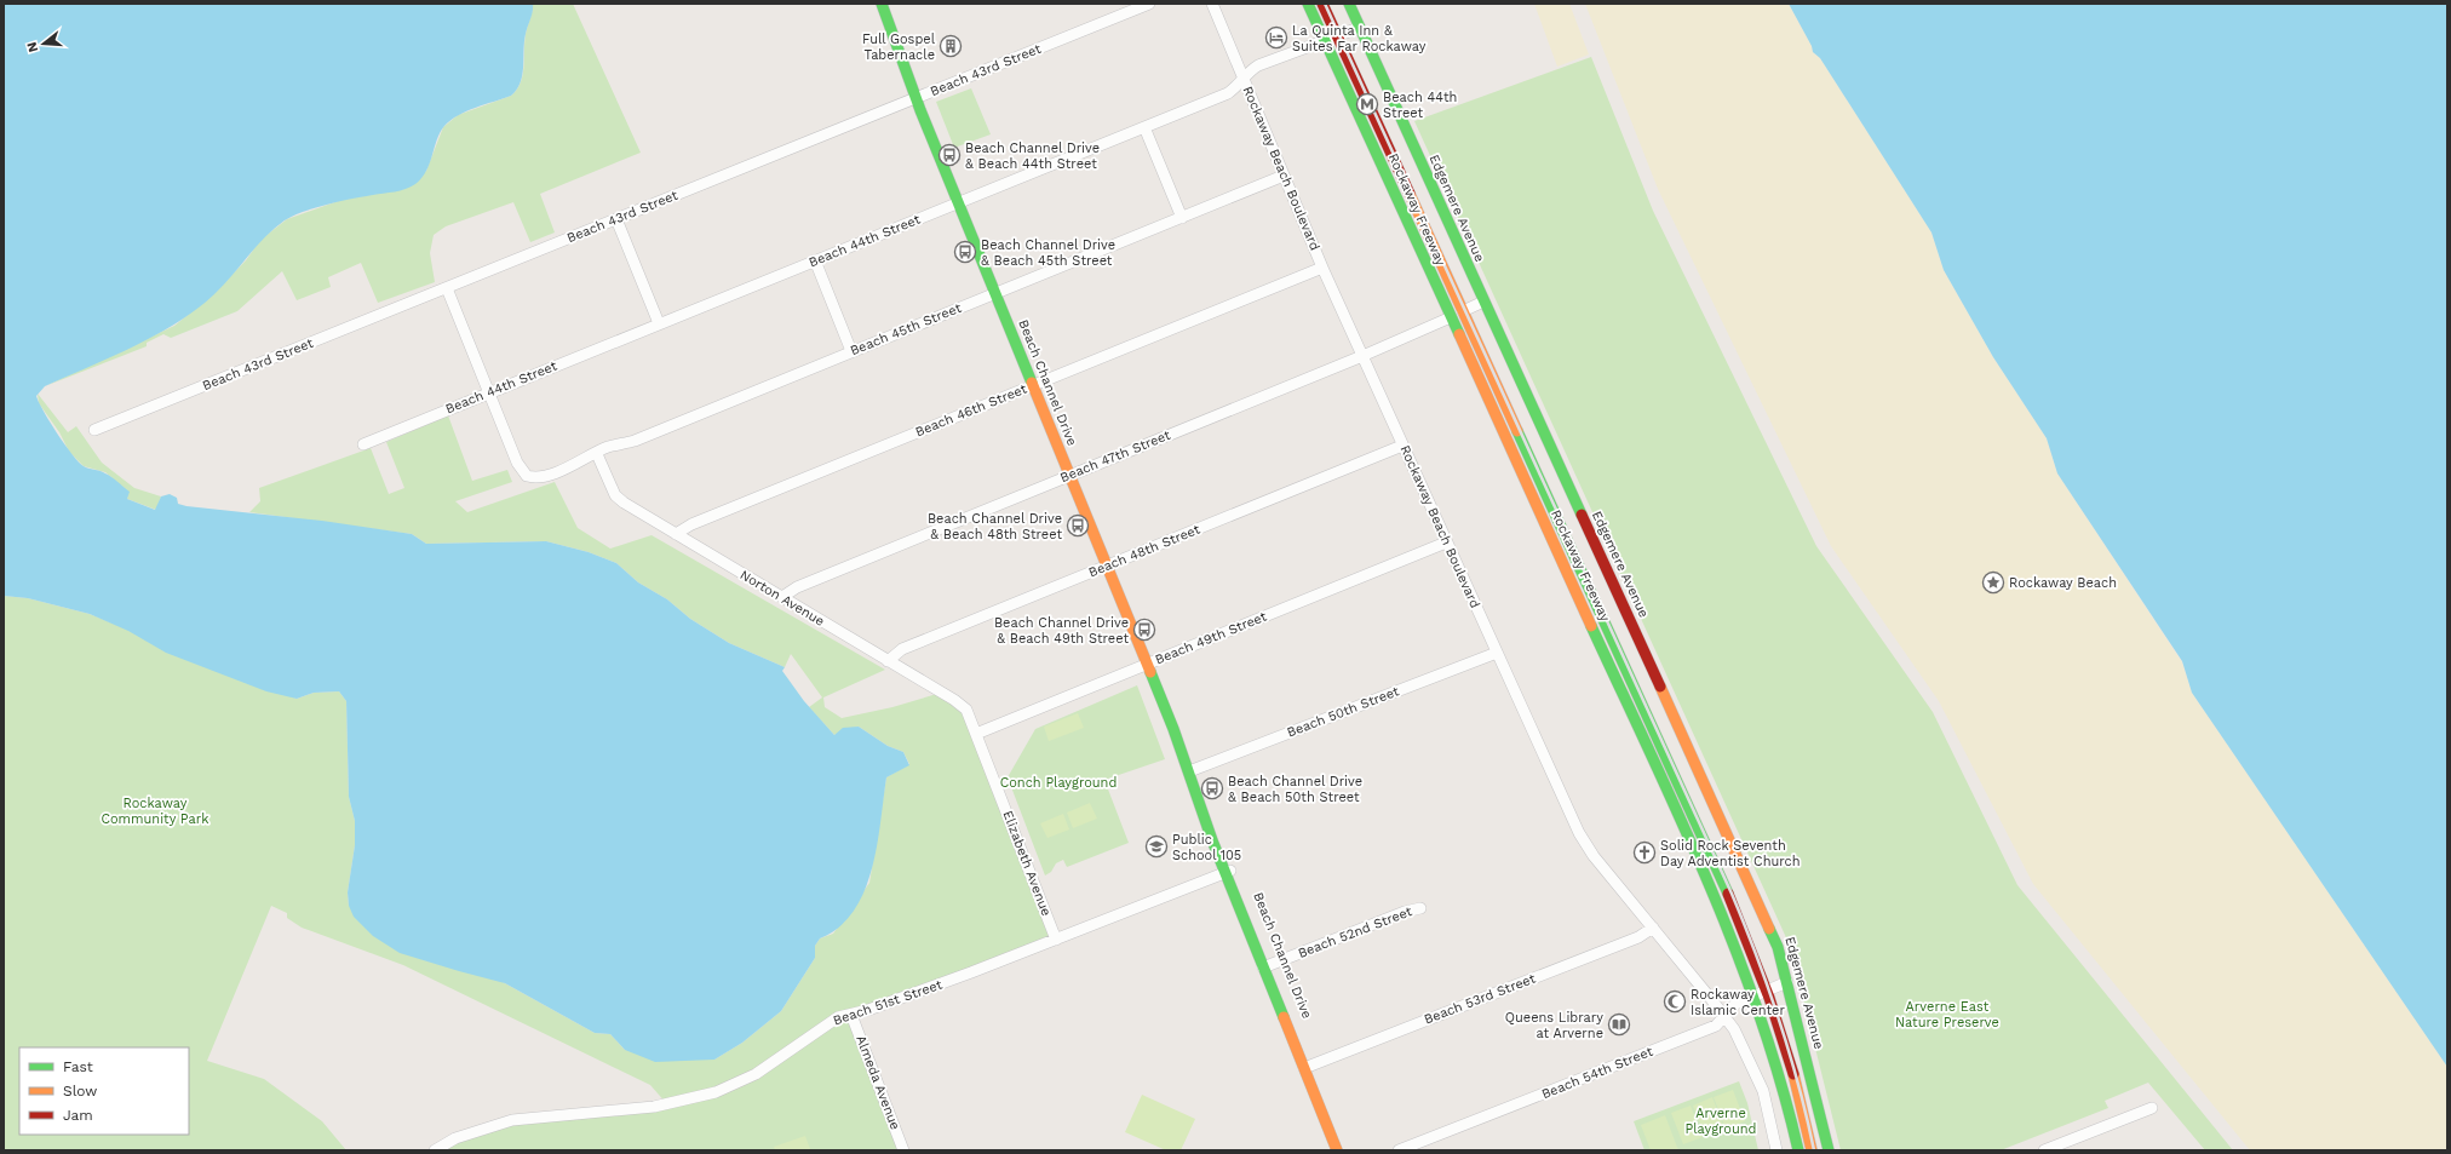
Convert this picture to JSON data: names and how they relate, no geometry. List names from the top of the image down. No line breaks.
{"streets":{"main road":["Edgemere Avenue","Rockaway Freeway","Beach Channel Drive"],"street":["Beach 43rd Street","Rockaway Beach Boulevard","Beach 44th Street","Beach 45th Street","Beach 46th Street","Beach 47th Street","Beach 48th Street","Norton Avenue","Beach 49th Street","Beach 50th Street","Elizabeth Avenue","Beach 52nd Street","Beach 53rd Street","Beach 51st Street","Beach 54th Street","Almeda Avenue"]},"crossings":[["Beach 43rd Street","Beach Channel Drive"],["Rockaway Beach Boulevard","Beach 44th Street"],["Rockaway Beach Boulevard","Beach 45th Street"],["Rockaway Beach Boulevard","Beach 46th Street"],["Rockaway Beach Boulevard","Beach 47th Street"],["Rockaway Beach Boulevard","Beach 48th Street"],["Rockaway Beach Boulevard","Beach 49th Street"],["Rockaway Beach Boulevard","Beach 50th Street"],["Rockaway Beach Boulevard","Beach 53rd Street"],["Rockaway Beach Boulevard","Beach 54th Street"],["Edgemere Avenue","Beach 44th Street"],["Edgemere Avenue","Beach 54th Street"],["Rockaway Freeway","Beach 44th Street"],["Rockaway Freeway","Beach 47th Street"],["Rockaway Freeway","Beach 54th Street"],["Beach 44th Street","Beach 45th Street"],["Beach 44th Street","Beach Channel Drive"],["Beach 45th Street","Beach Channel Drive"],["Beach 45th Street","Norton Avenue"],["Beach Channel Drive","Beach 46th Street"],["Beach Channel Drive","Beach 47th Street"],["Beach Channel Drive","Beach 48th Street"],["Beach Channel Drive","Beach 49th Street"],["Beach Channel Drive","Beach 50th Street"],["Beach Channel Drive","Beach 52nd Street"],["Beach Channel Drive","Beach 53rd Street"],["Beach Channel Drive","Beach 51st Street"],["Beach 46th Street","Norton Avenue"],["Beach 47th Street","Norton Avenue"],["Beach 48th Street","Norton Avenue"],["Norton Avenue","Beach 49th Street"],["Norton Avenue","Elizabeth Avenue"],["Beach 49th Street","Elizabeth Avenue"],["Elizabeth Avenue","Beach 51st Street"],["Beach 51st Street","Almeda Avenue"]],"parks":["Conch Playground","Rockaway Community Park","Arverne East Nature Preserve","Arverne Playground"],"places":{"hotel":["La Quinta Inn & Suites Far Rockaway"],"building":["Full Gospel Tabernacle"],"metro station":["Beach 44th Street"],"bus stop":["Beach Channel Drive & Beach 44th Street","Beach Channel Drive & Beach 45th Street","Beach Channel Drive & Beach 48th Street","Beach Channel Drive & Beach 49th Street","Beach Channel Drive & Beach 50th Street"],"place":["Rockaway Beach"],"school or university":["Public School 105"],"church":["Solid Rock Seventh Day Adventist Church"],"mosque":["Rockaway Islamic Center"],"library":["Queens Library at Arverne"]},"legend":["Fast","Slow","Jam"],"north":"left"}
